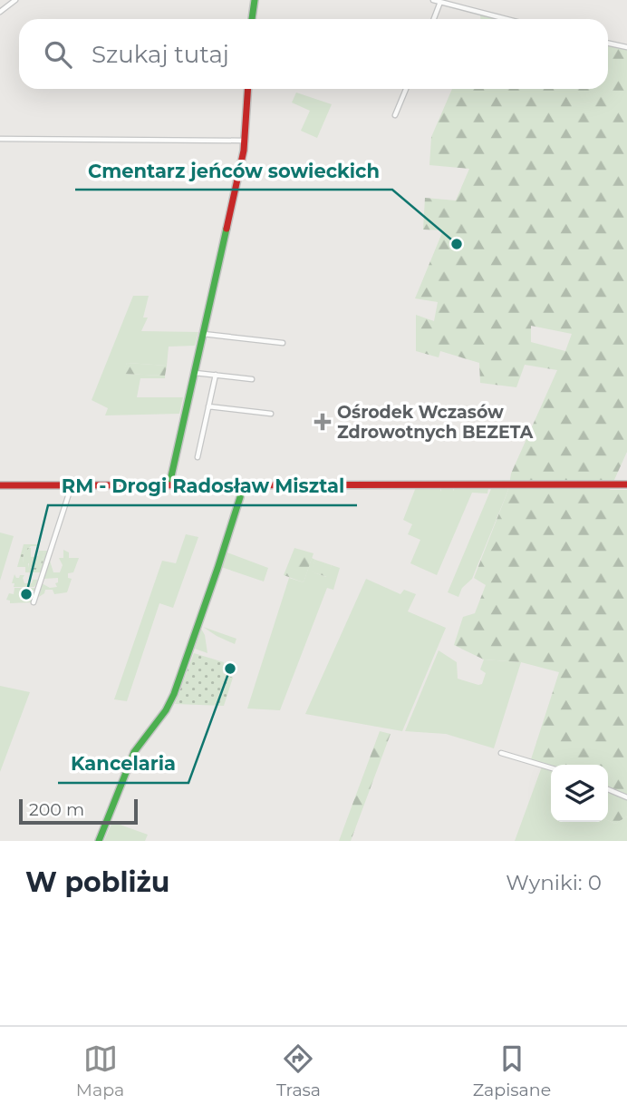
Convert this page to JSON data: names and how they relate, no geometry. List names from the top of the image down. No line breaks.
{"places":{"other":["Cmentarz jeńców sowieckich","RM - Drogi Radosław Misztal","Kancelaria"],"health":["Ośrodek Wczasów Zdrowotnych BEZETA"]},"scale_bar":"200 m","page":{"search":"Szukaj tutaj","scale":"200 m","heading":["W pobliżu","Wyniki: 0"],"nav":["Mapa","Trasa","Zapisane"]}}
